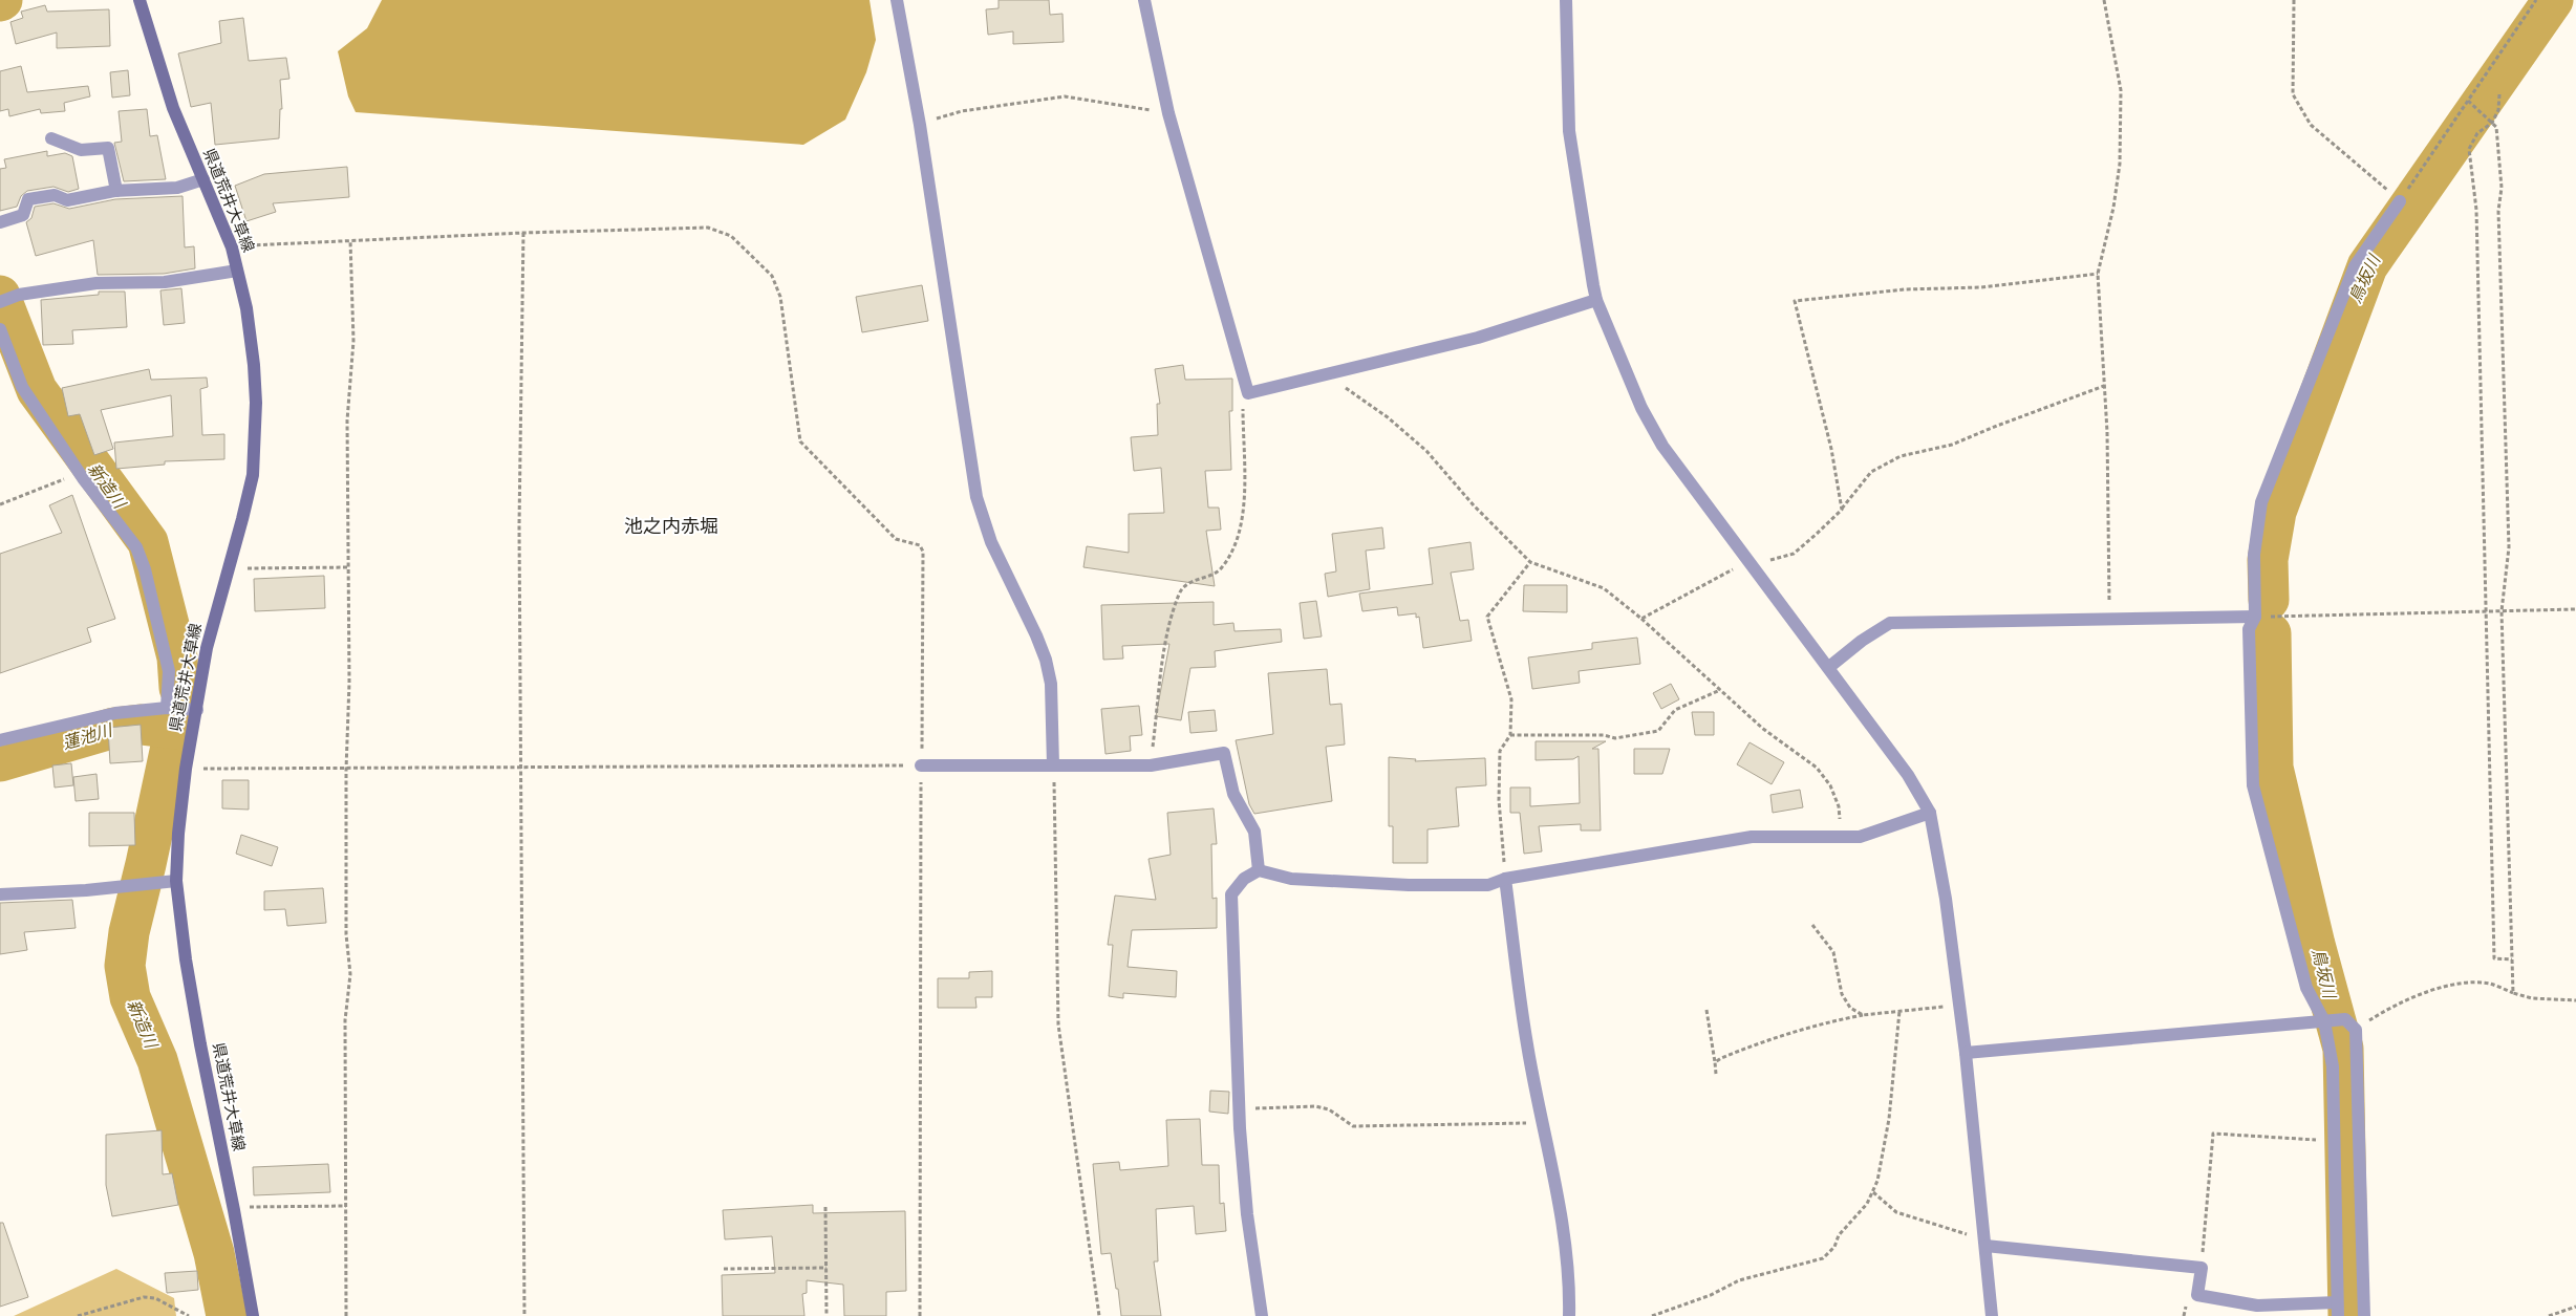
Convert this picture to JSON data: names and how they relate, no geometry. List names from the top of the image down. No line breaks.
{"streets":{"main road":["県道荒井大草線"]},"districts":["池之内赤堀"],"water":["鳥坂川","新造川","蓮池川"]}
